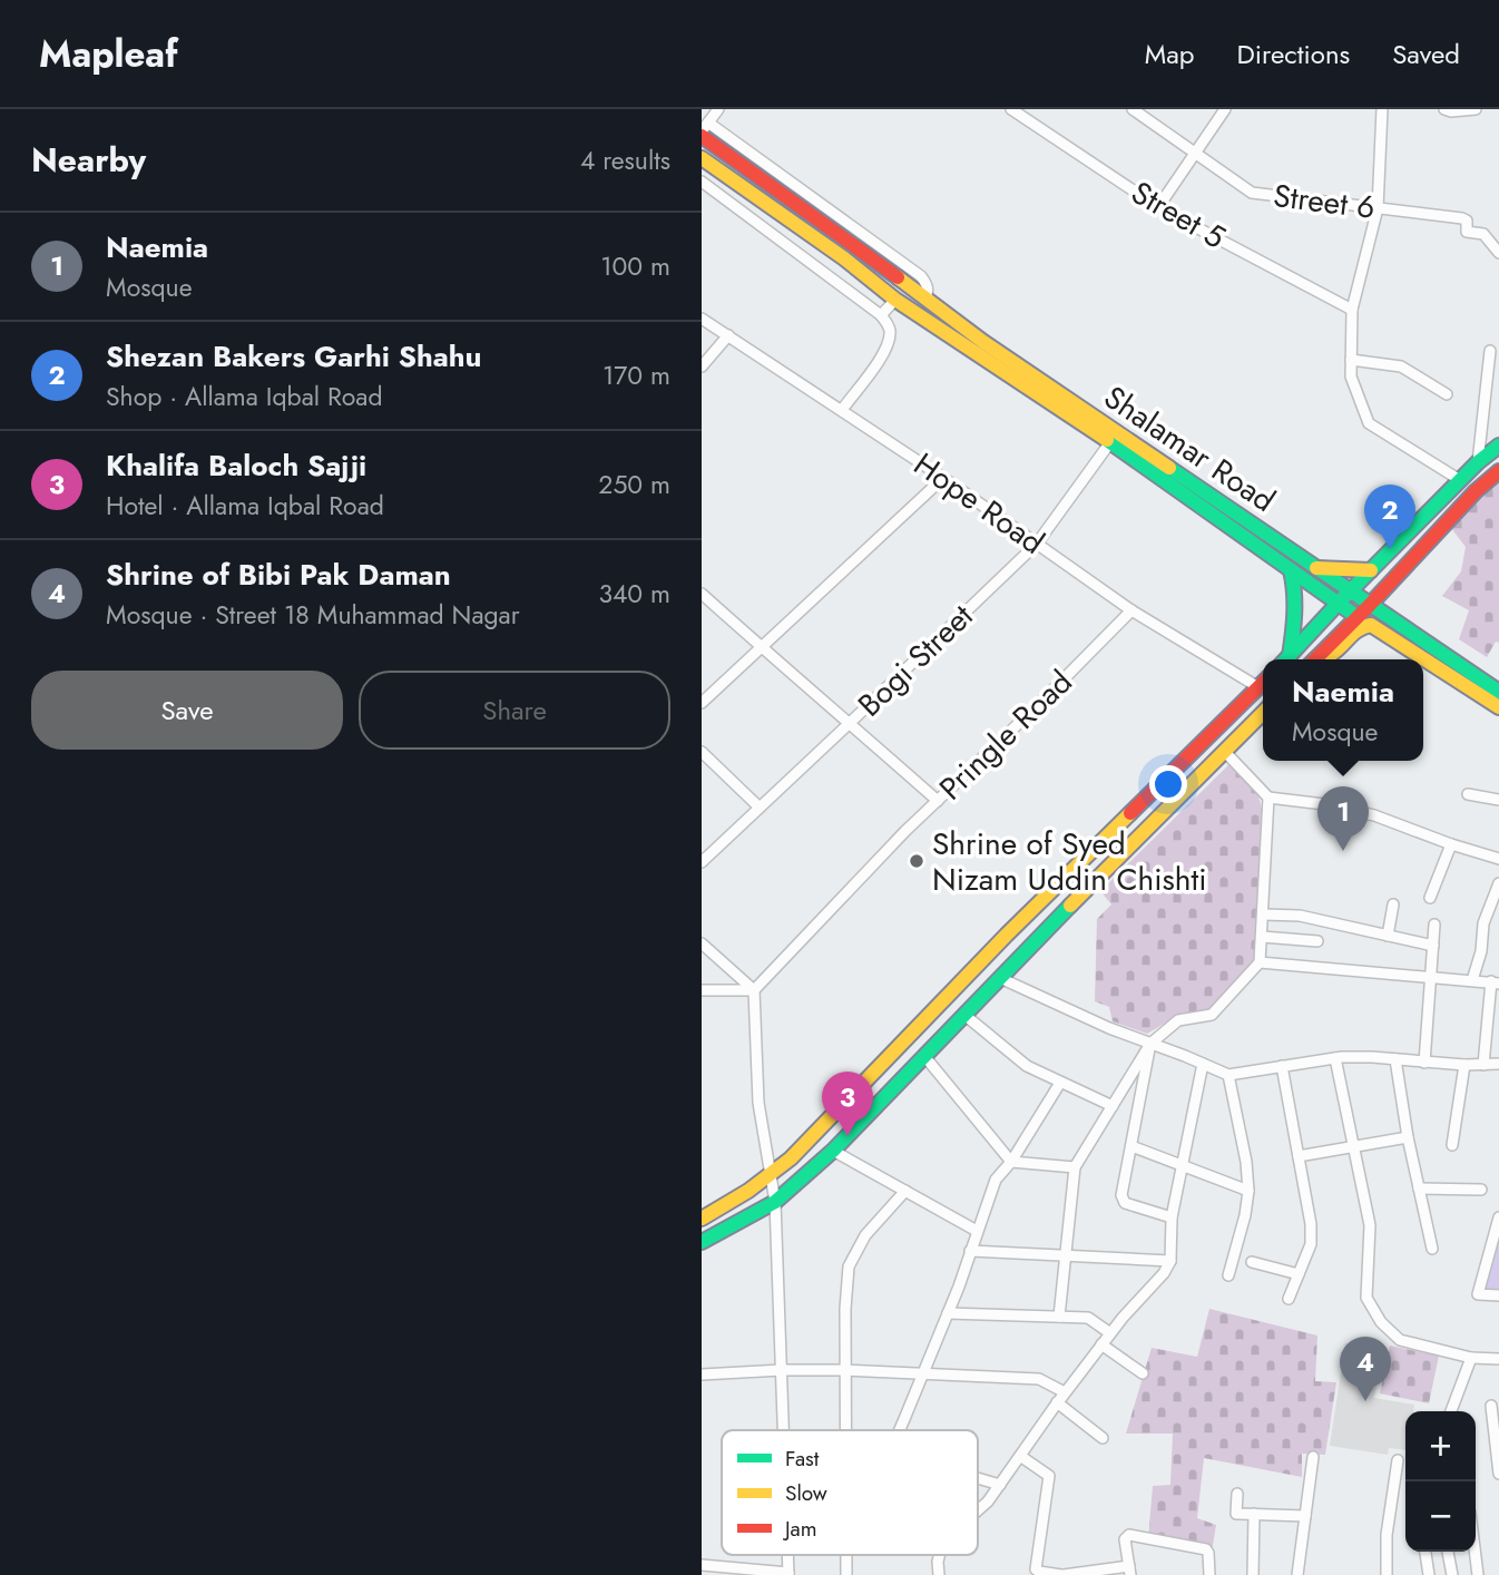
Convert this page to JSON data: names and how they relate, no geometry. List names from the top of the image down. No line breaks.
{"streets":{"main road":["Shalamar Road"],"street":["Street 6","Street 5","Hope Road","Bogi Street","Pringle Road"]},"crossings":[["Shalamar Road","Bogi Street"],["Hope Road","Bogi Street"],["Hope Road","Pringle Road"]],"places":["Shrine of Syed Nizam Uddin Chishti"],"legend":["Fast","Slow","Jam"],"page":{"header":"Mapleaf","nav":["Map","Directions","Saved"],"heading":["Nearby","4 results"],"list":[{"mark":"1","name":"Naemia","note":"Mosque","value":"100 m"},{"mark":"2","name":"Shezan Bakers Garhi Shahu","note":"Shop · Allama Iqbal Road","value":"170 m"},{"mark":"3","name":"Khalifa Baloch Sajji","note":"Hotel · Allama Iqbal Road","value":"250 m"},{"mark":"4","name":"Shrine of Bibi Pak Daman","note":"Mosque · Street 18 Muhammad Nagar","value":"340 m"}],"pins":["2","1","3","4"],"buttons":["Save","Share"],"popup":["Naemia","Mosque"],"map_buttons":["+","−"]}}
